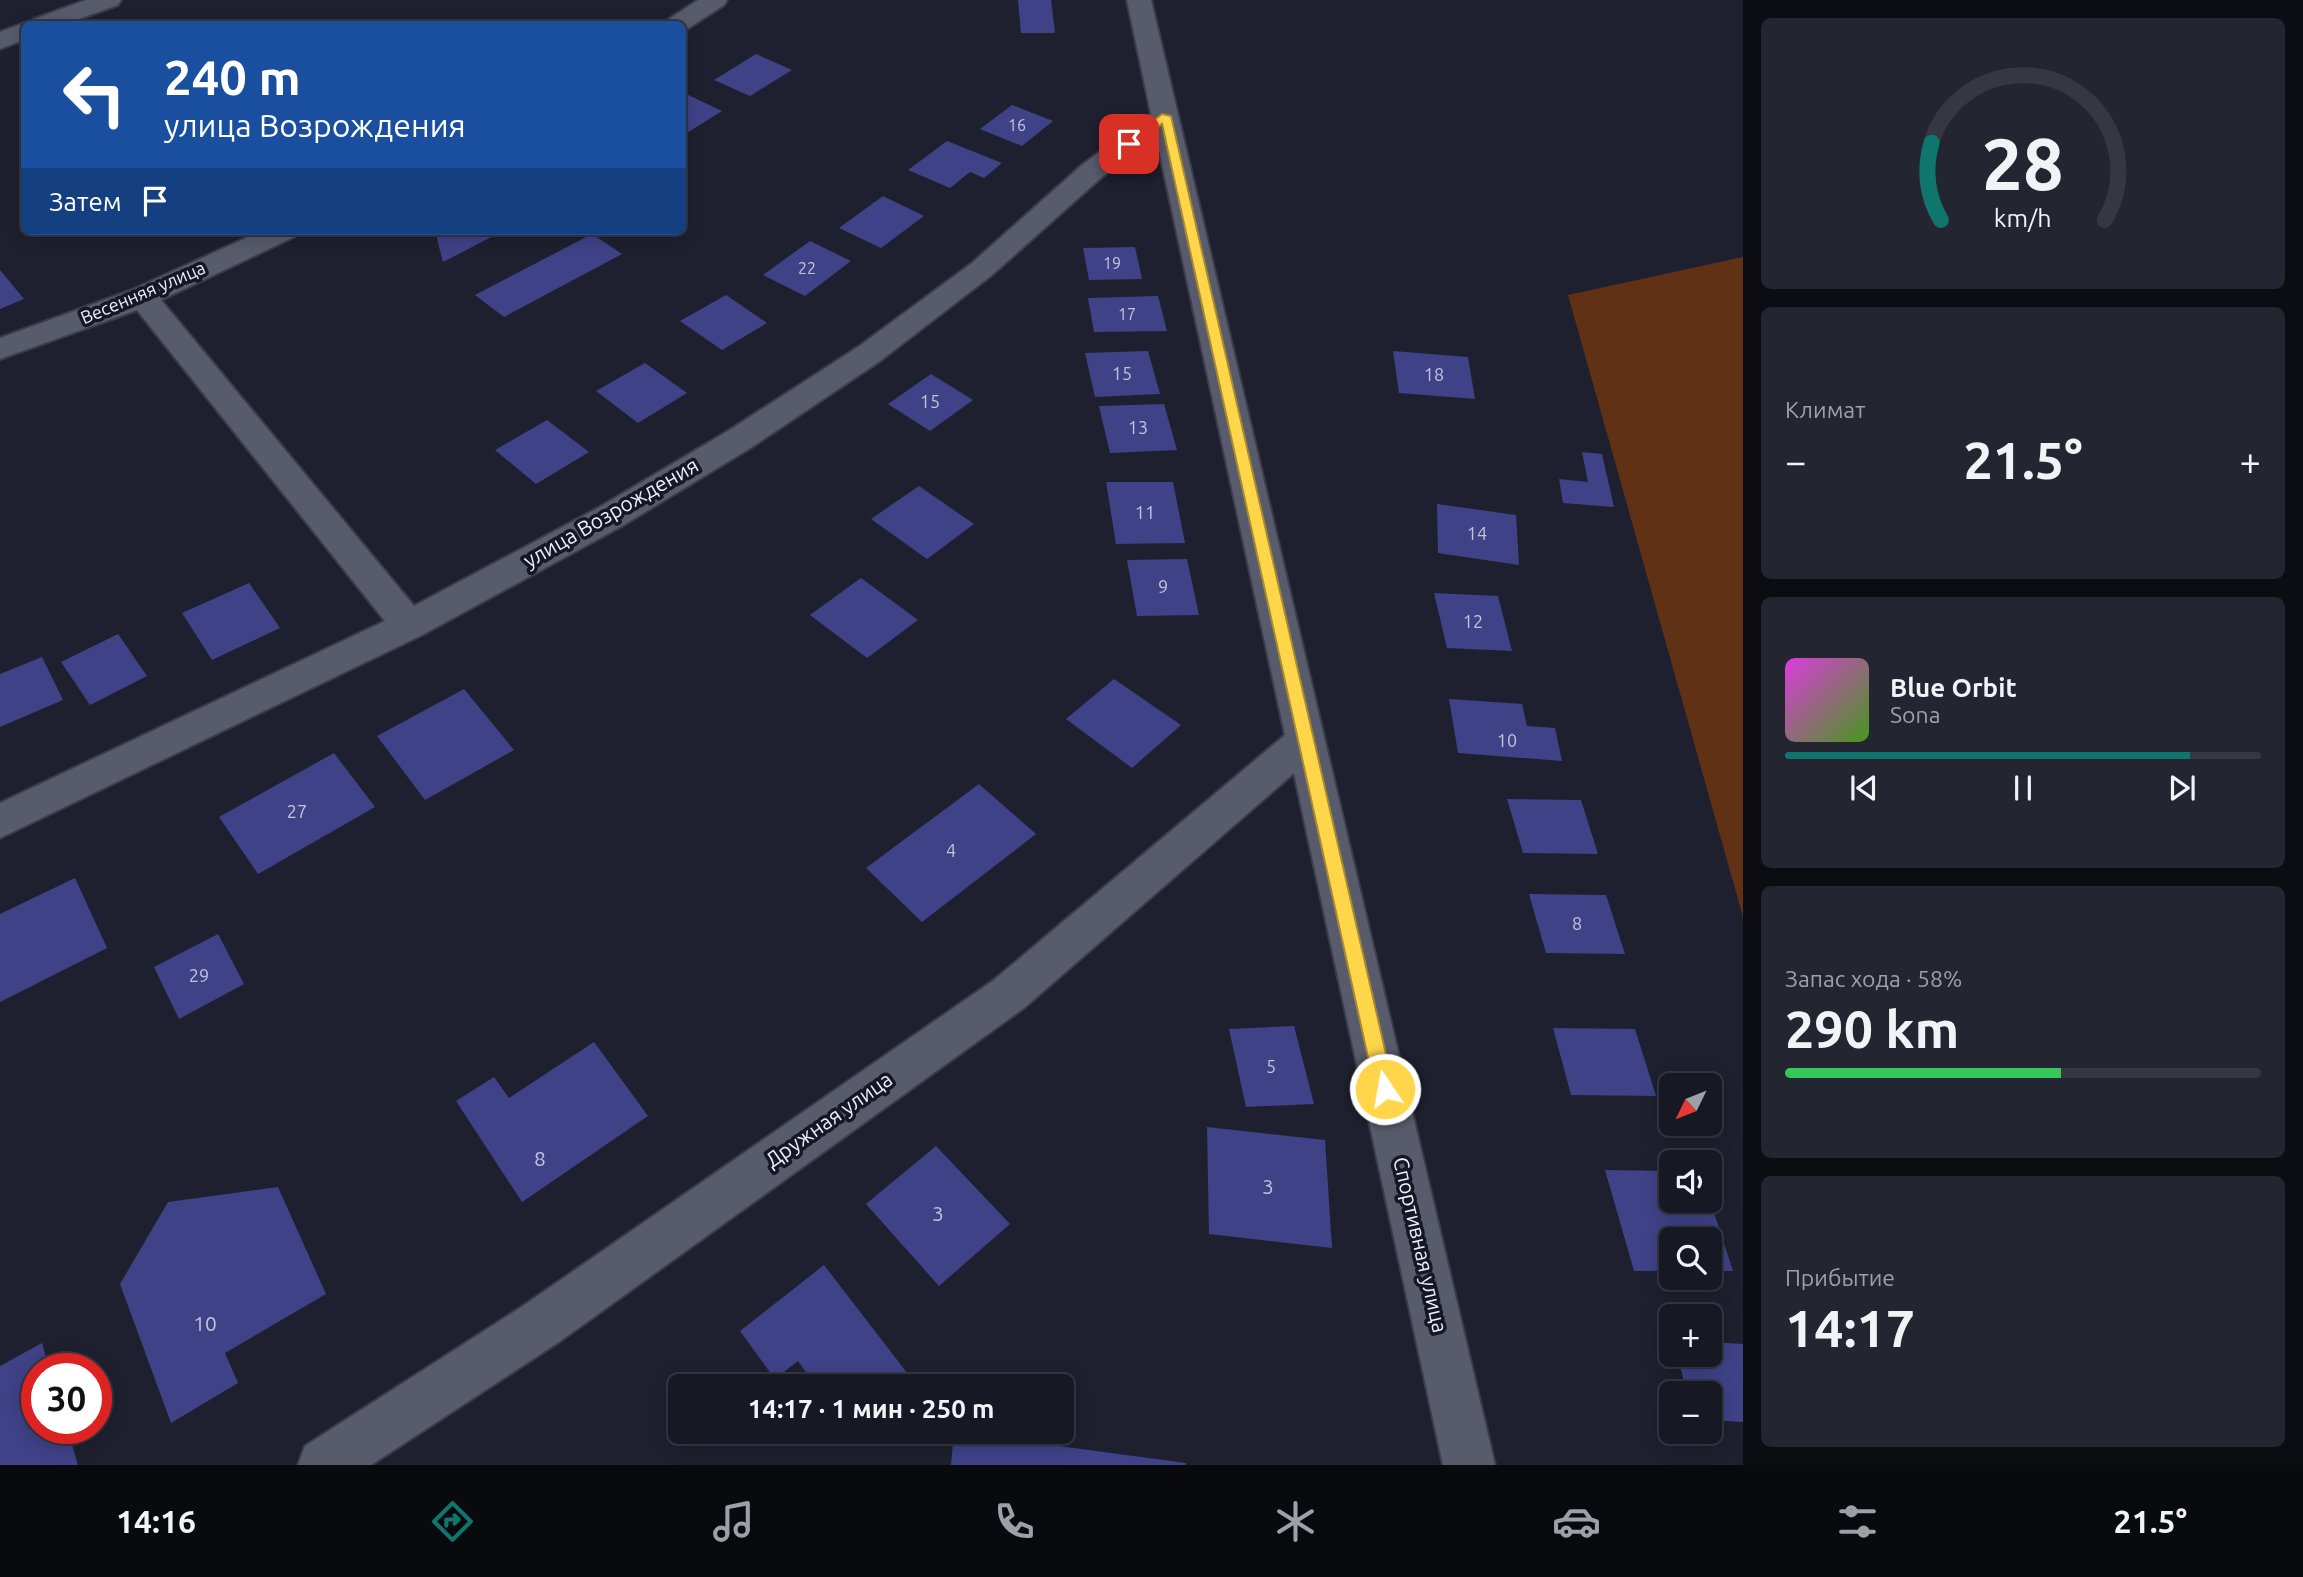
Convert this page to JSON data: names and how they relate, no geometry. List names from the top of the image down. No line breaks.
{"streets":{"street":["Весенняя улица","улица Возрождения","Дружная улица","Спортивная улица"]},"crossings":[["улица Возрождения","Спортивная улица"],["Дружная улица","Спортивная улица"]],"house_numbers":["16","19","22","17","15","18","15","13","11","14","9","12","10","27","4","8","29","5","8","3","3","10"],"north":"bottom left","page":{"turn":["240 m","улица Возрождения"],"then":"Затем","tile":["Климат",["Запас хода · 58%","290 km"],["Прибытие","14:17"]],"heat":["−","21.5°","+"],"song":["Blue Orbit","Sona"],"map_buttons":["+","−"],"limit":"30","trip":"14:17 · 1 мин · 250 m","tabs":["14:16","21.5°"],"gauge":["28","km/h"]}}
